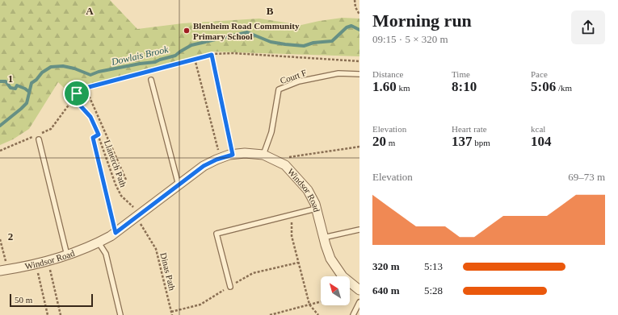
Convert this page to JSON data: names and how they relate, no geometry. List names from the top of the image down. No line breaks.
{"streets":{"street":["Windsor Road"],"lane":["Court F"],"path":["Llanerch Path","Dinas Path"]},"crossings":[["Court F","Windsor Road"],["Llanerch Path","Windsor Road"],["Llanerch Path","Dinas Path"],["Windsor Road","Dinas Path"]],"water":["Dowlais Brook"],"places":["Blenheim Road Community Primary School"],"scale_bar":"50 m","north":"top left","page":{"heading":["Morning run","09:15 · 5 × 320 m"],"stats":[["Distance","1.60 km"],["Time","8:10"],["Pace","5:06 /km"],["Elevation","20 m"],["Heart rate","137 bpm"],["kcal","104"]],"chart":["Elevation","69–73 m"],"list":[{"name":"320 m","note":"5:13"},{"name":"640 m","note":"5:28"}],"scale":"50 m"},"grid":{"columns":["A","B"],"rows":["1","2"]}}
